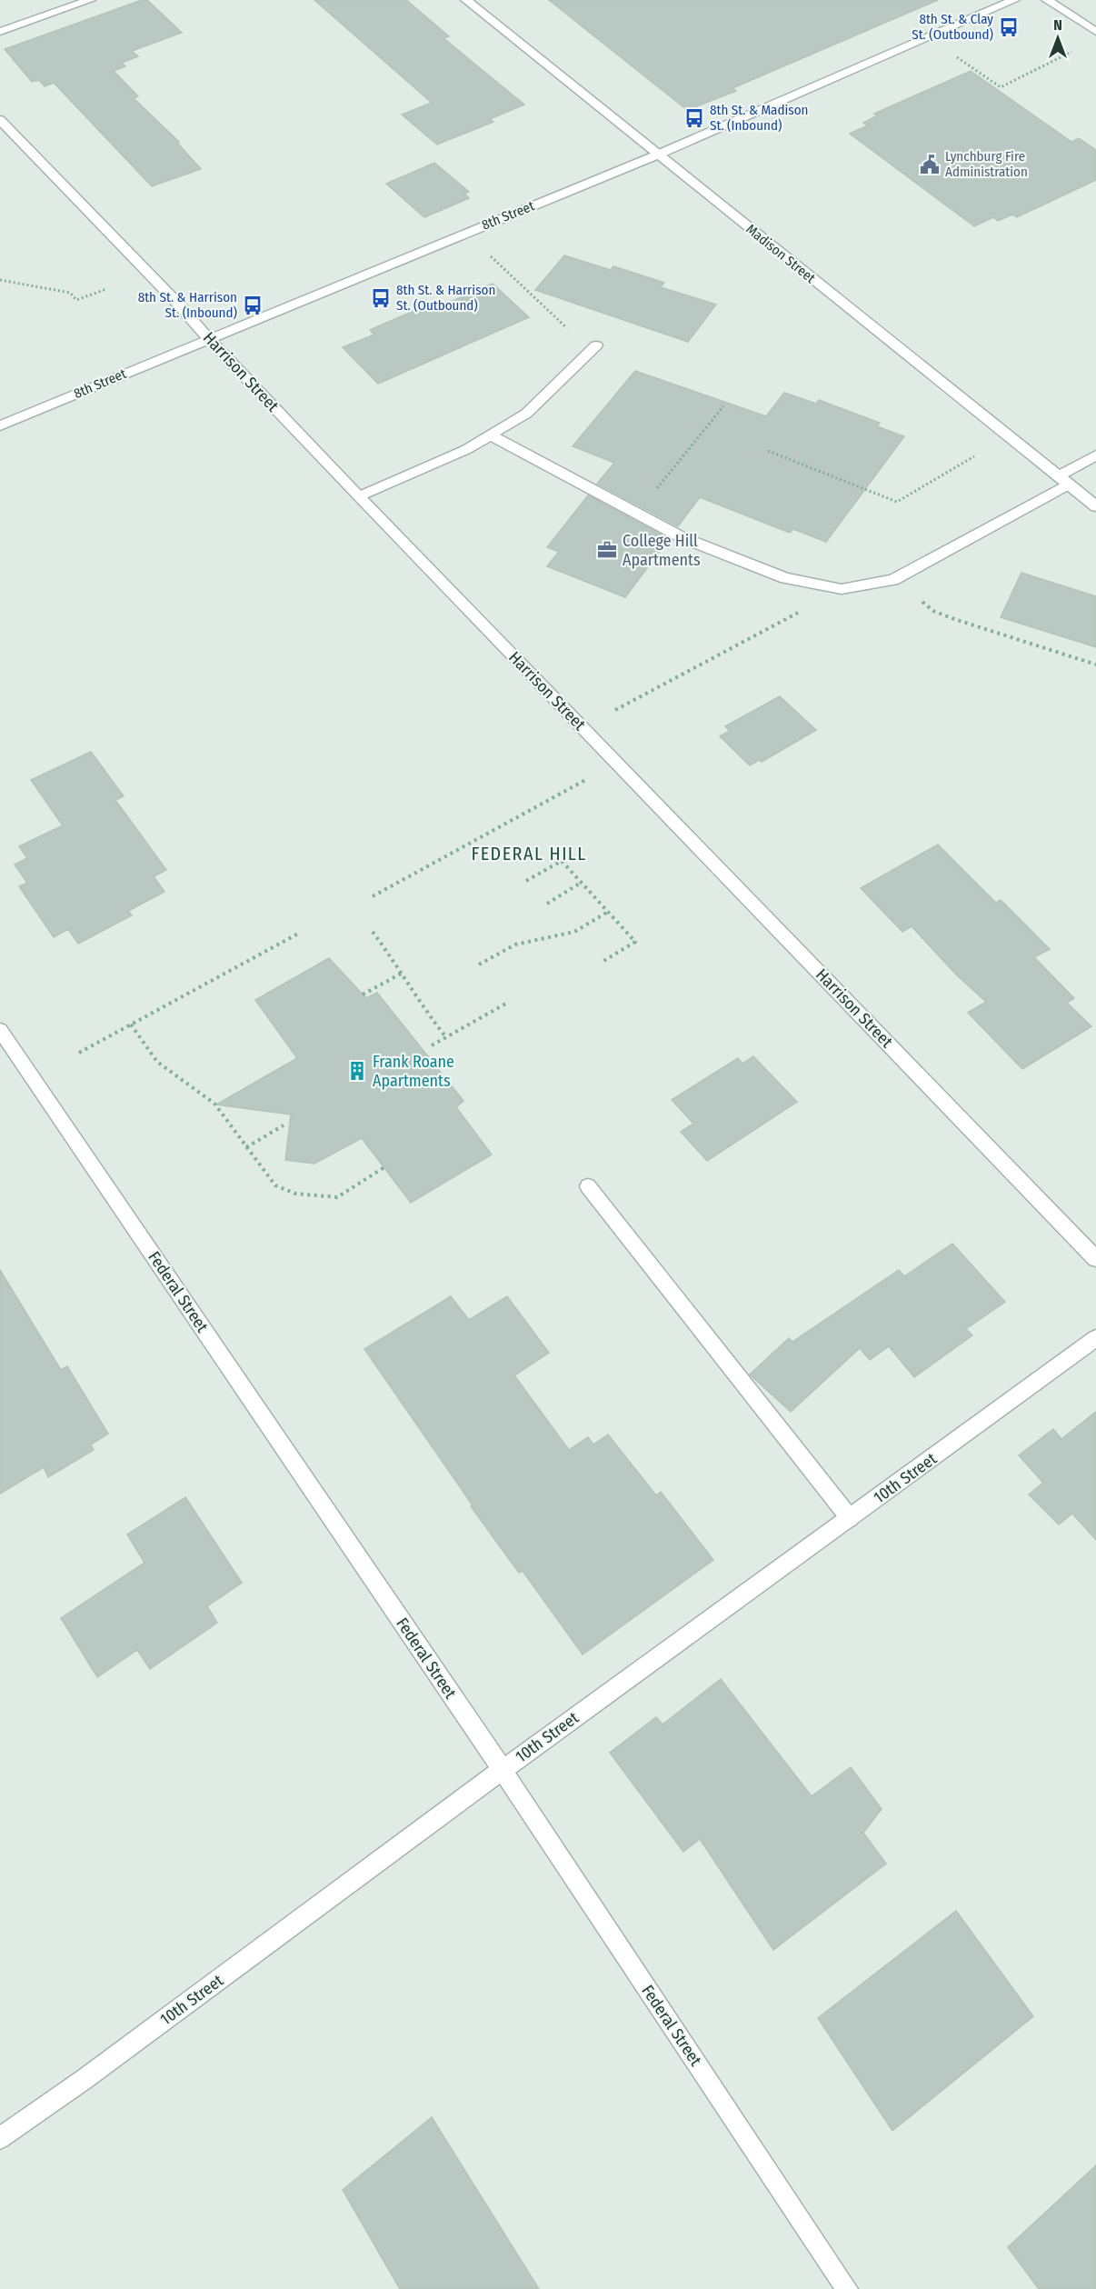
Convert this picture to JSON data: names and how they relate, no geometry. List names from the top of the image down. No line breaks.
{"streets":{"street":["8th Street","Madison Street","Harrison Street","Federal Street","10th Street"]},"crossings":[["8th Street","Madison Street"],["8th Street","Harrison Street"],["Federal Street","10th Street"]],"districts":["FEDERAL HILL"],"places":{"bus stop":["8th St. & Clay St. (Outbound)","8th St. & Madison St. (Inbound)","8th St. & Harrison St. (Outbound)","8th St. & Harrison St. (Inbound)"],"public building":["Lynchburg Fire Administration"],"office":["College Hill Apartments"],"building":["Frank Roane Apartments"]},"north":"top"}
